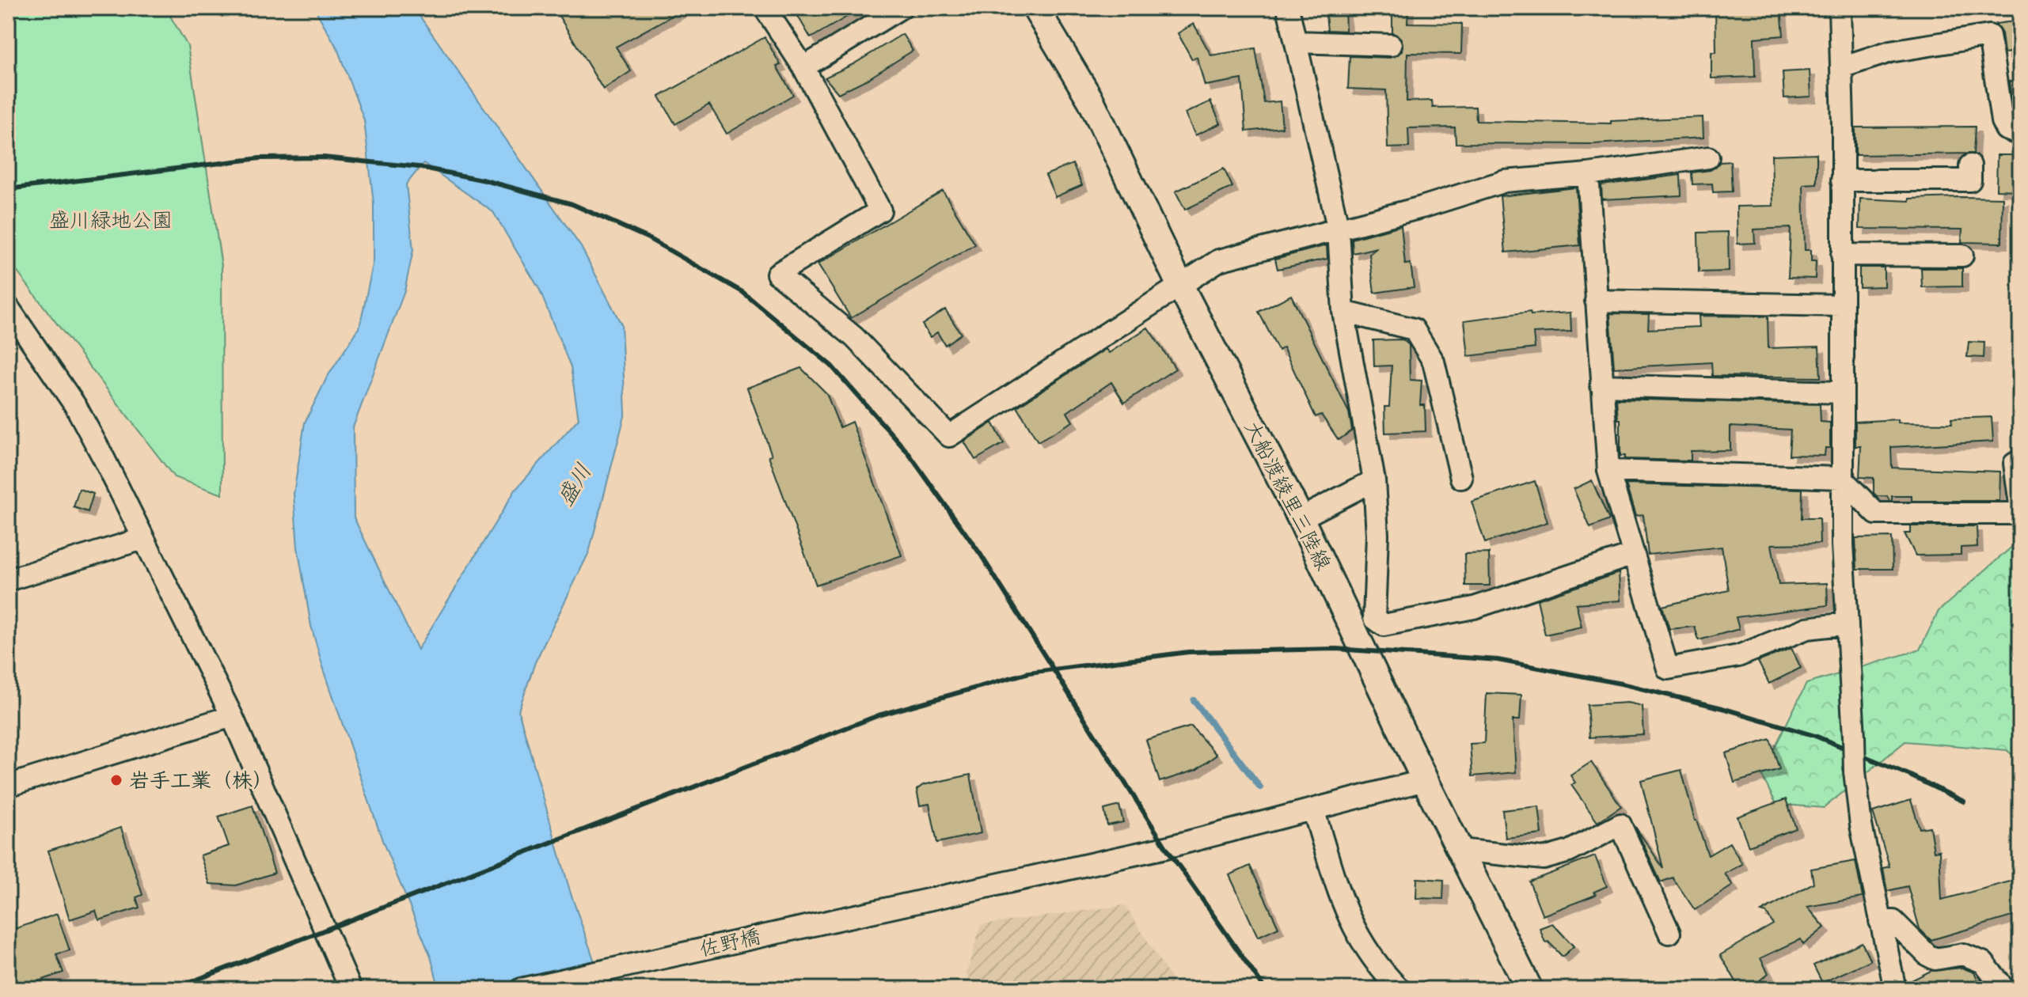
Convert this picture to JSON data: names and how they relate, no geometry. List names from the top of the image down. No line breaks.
{"streets":{"main road":["大船渡綾里三陸線"],"street":["佐野橋"]},"crossings":[["大船渡綾里三陸線","佐野橋"]],"water":["盛川"],"parks":["盛川緑地公園"],"places":["岩手工業（株）"]}
